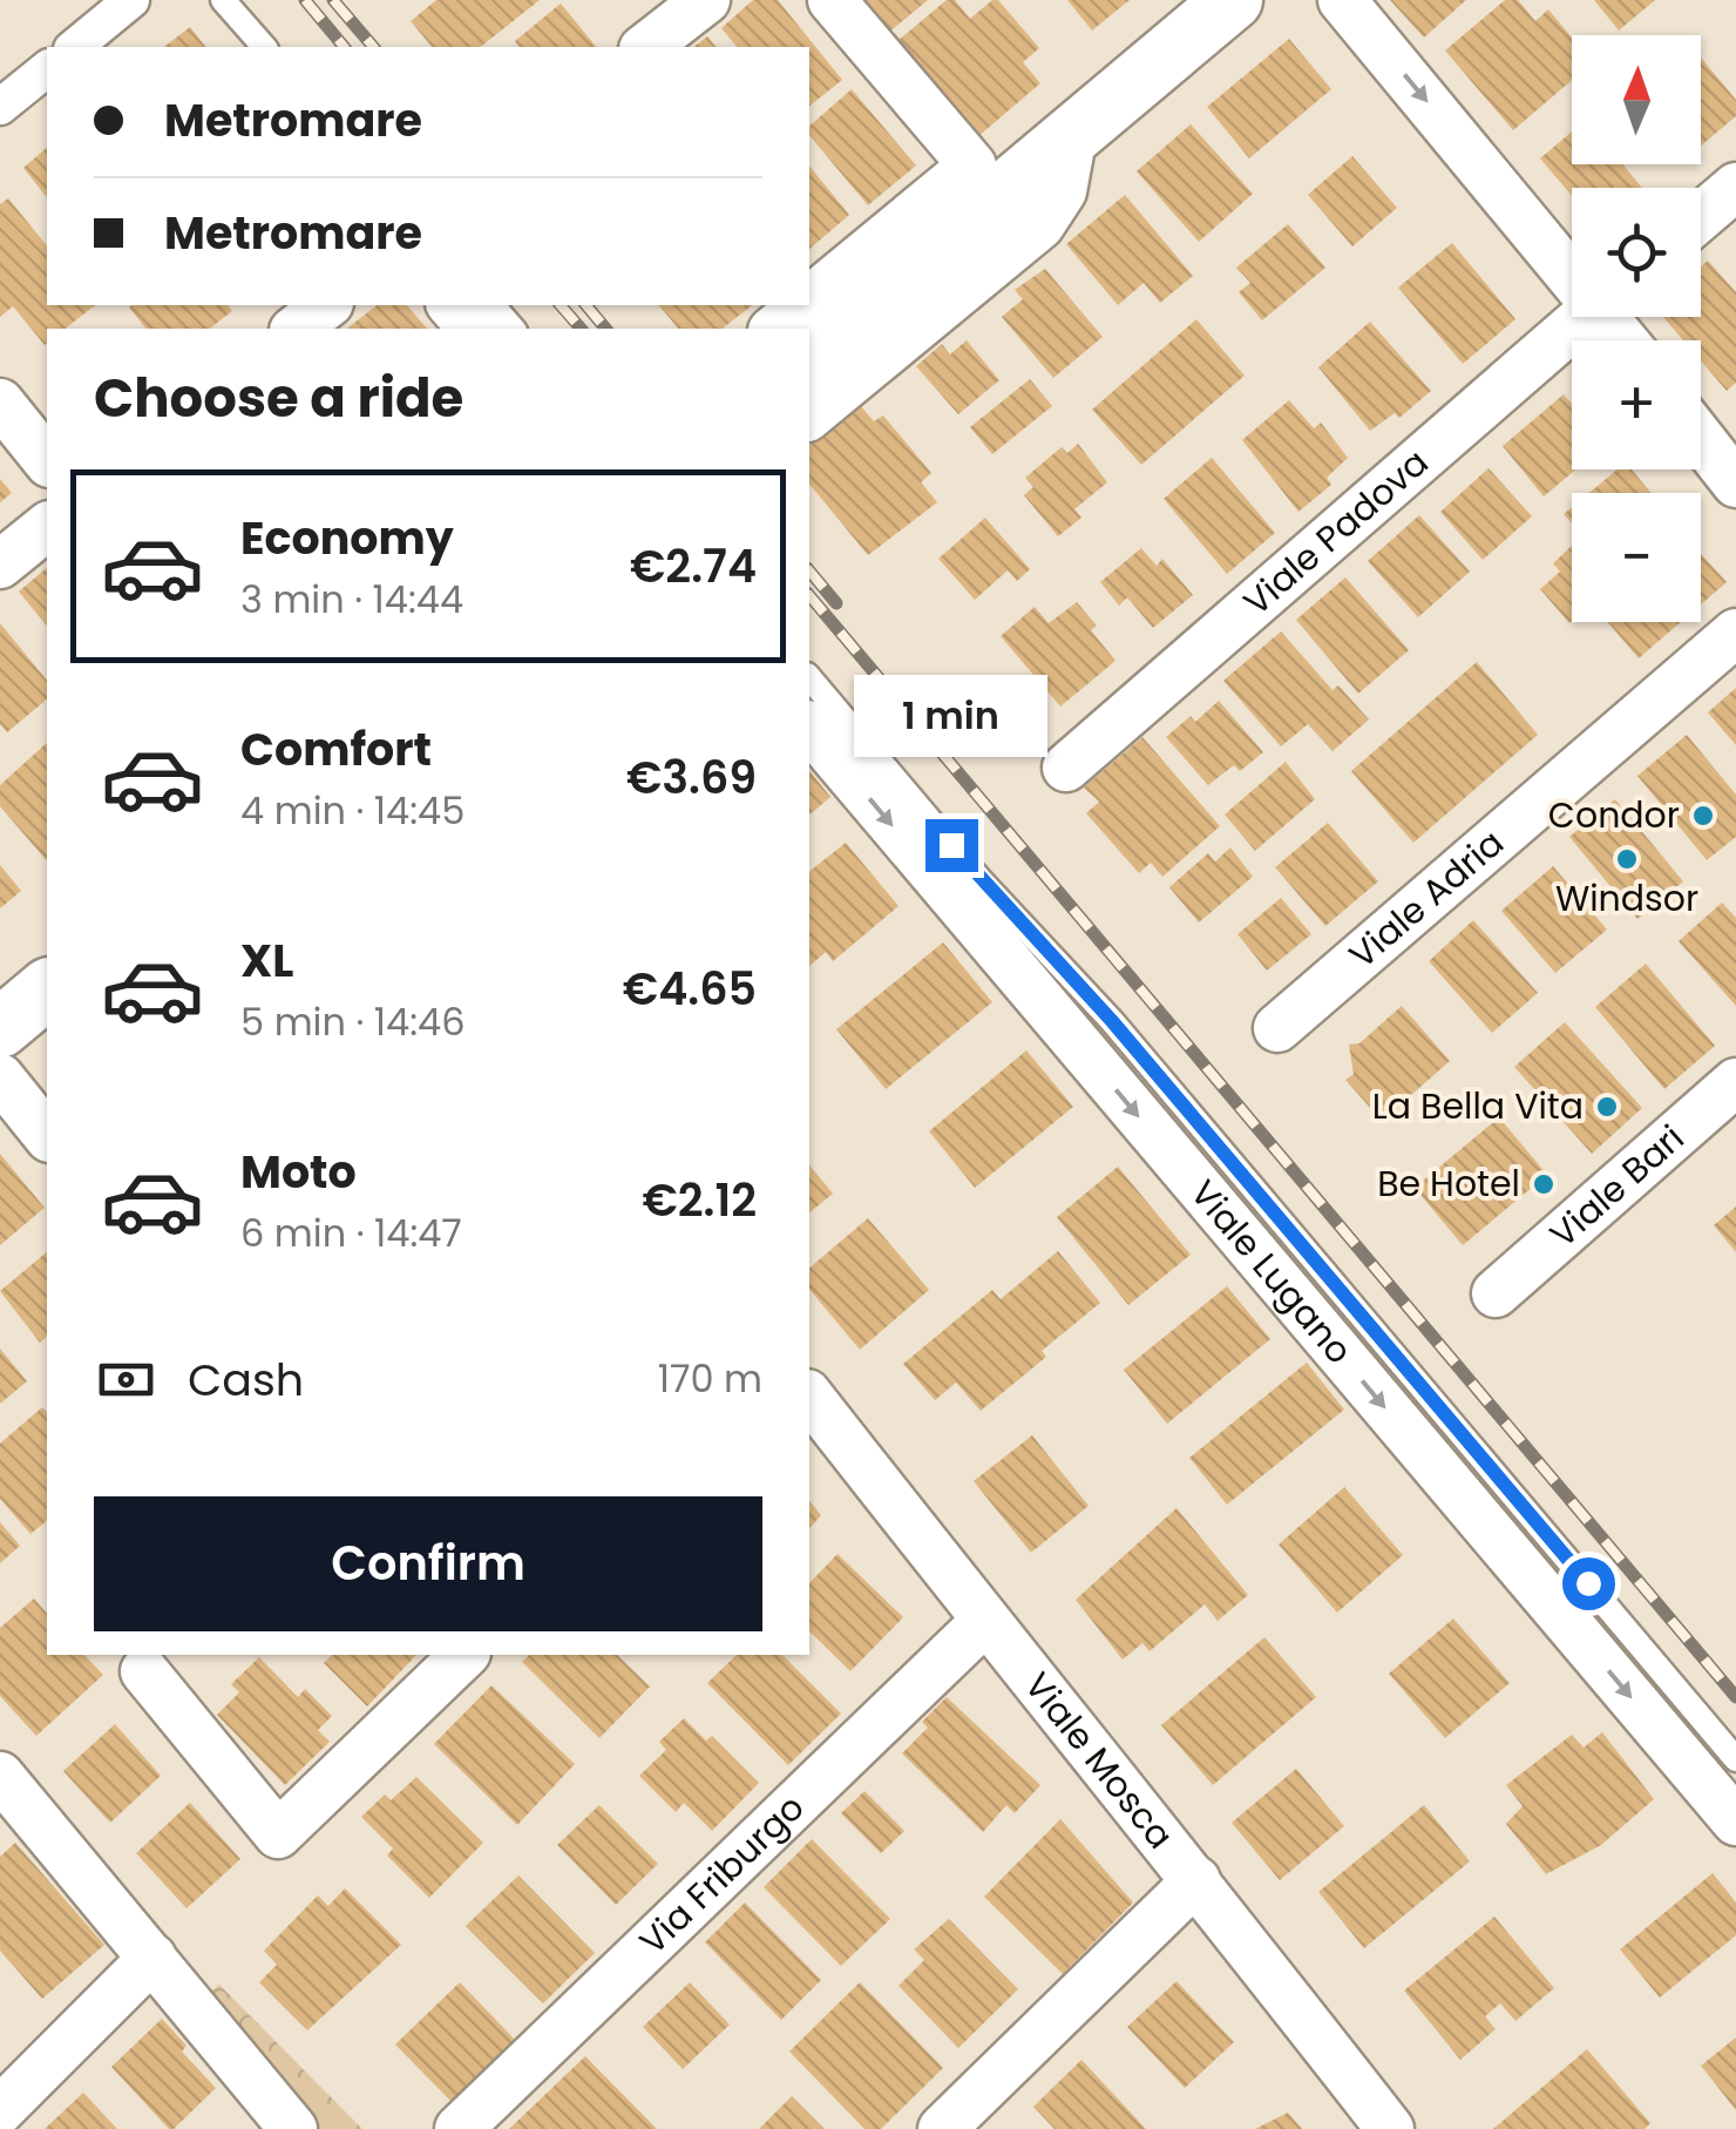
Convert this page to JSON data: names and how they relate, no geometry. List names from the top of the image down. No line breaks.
{"streets":{"street":["Viale Padova","Viale Adria","Viale Bari","Viale Lugano","Viale Mosca","Via Friburgo"]},"crossings":[["Viale Mosca","Via Friburgo"]],"one_way":["Viale Lugano"],"places":["Condor","Windsor","La Bella Vita","Be Hotel"],"north":"top","page":{"map_buttons":["+","−"],"banner":["Metromare","Metromare"],"heading":"Choose a ride","list":[{"name":"Economy","note":"3 min · 14:44","value":"€2.74"},{"name":"Comfort","note":"4 min · 14:45","value":"€3.69"},{"name":"XL","note":"5 min · 14:46","value":"€4.65"},{"name":"Moto","note":"6 min · 14:47","value":"€2.12"}],"bubble":"1 min","pay":["Cash","170 m"],"buttons":"Confirm"}}
